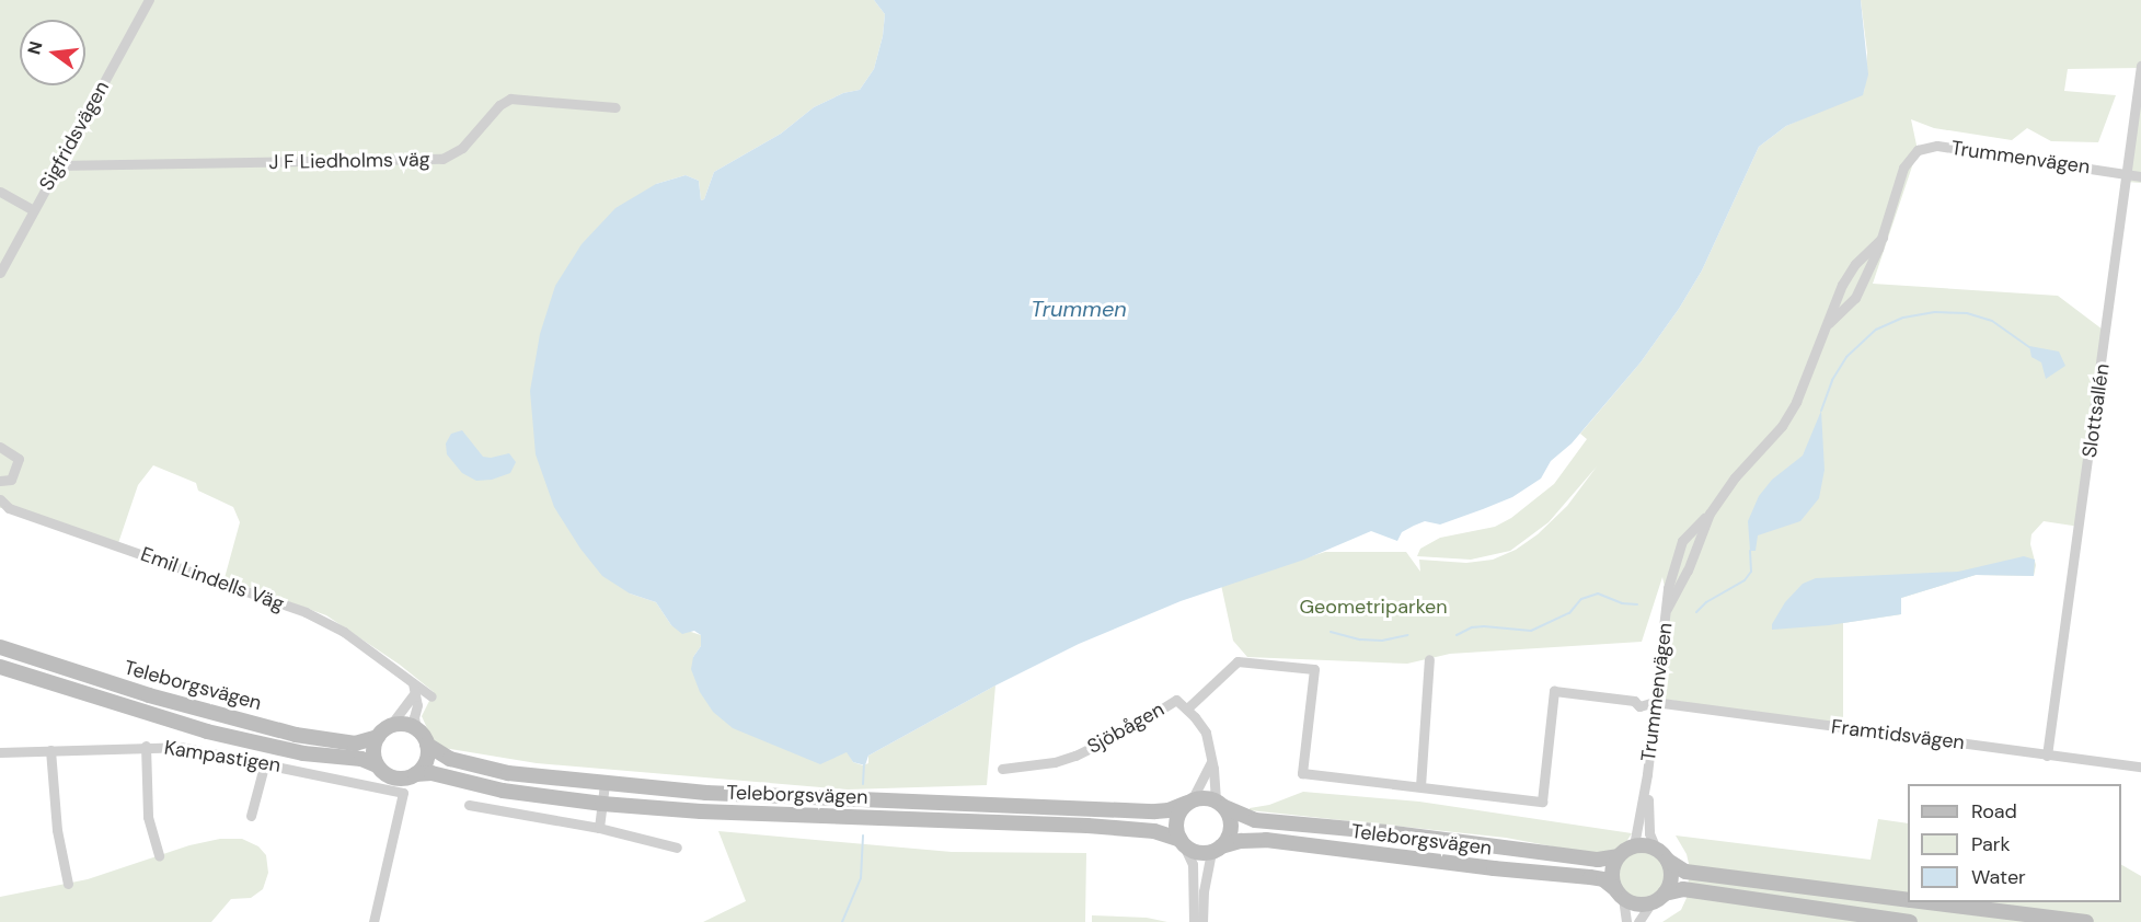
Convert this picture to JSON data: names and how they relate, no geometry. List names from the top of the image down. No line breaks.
{"streets":{"main road":["Teleborgsvägen"],"street":["Sigfridsvägen","Trummenvägen","J F Liedholms väg","Slottsallén","Emil Lindells Väg","Sjöbågen","Framtidsvägen","Kampastigen"]},"crossings":[["Sigfridsvägen","J F Liedholms väg"],["Trummenvägen","Slottsallén"],["Trummenvägen","Teleborgsvägen"],["Trummenvägen","Framtidsvägen"],["Slottsallén","Framtidsvägen"],["Teleborgsvägen","Sjöbågen"]],"water":["Trummen"],"parks":["Geometriparken"],"legend":["Road","Park","Water"],"north":"left"}
